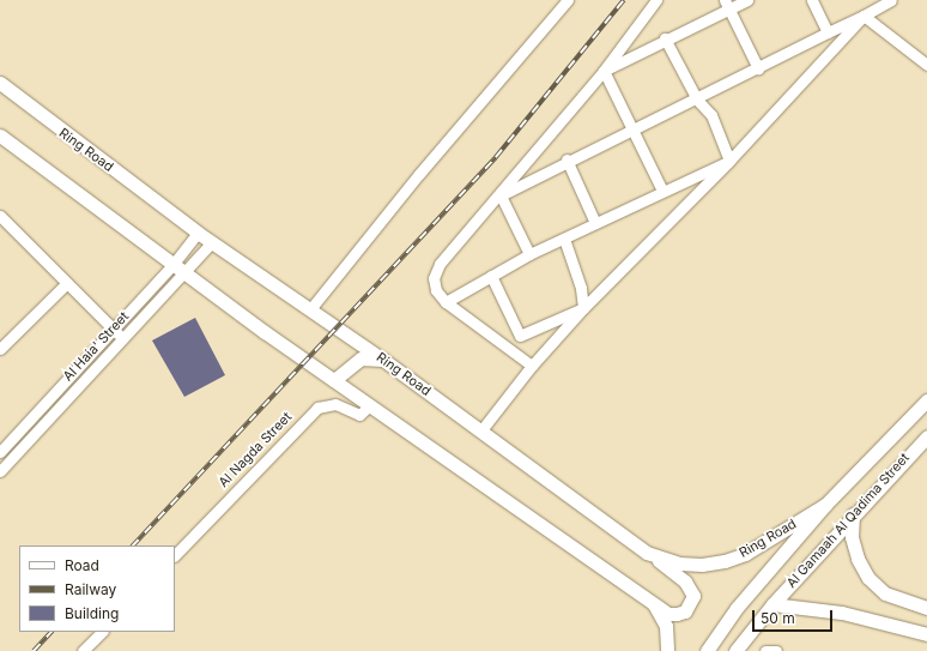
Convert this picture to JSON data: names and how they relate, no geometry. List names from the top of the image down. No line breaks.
{"streets":{"main road":["Ring Road","Al Gamaah Al Qadima Street"],"street":["Al Haia' Street","Al Nagda Street"]},"crossings":[["Ring Road","Al Haia' Street"],["Ring Road","Al Gamaah Al Qadima Street"]],"legend":["Road","Railway","Building"],"scale_bar":"50 m"}
